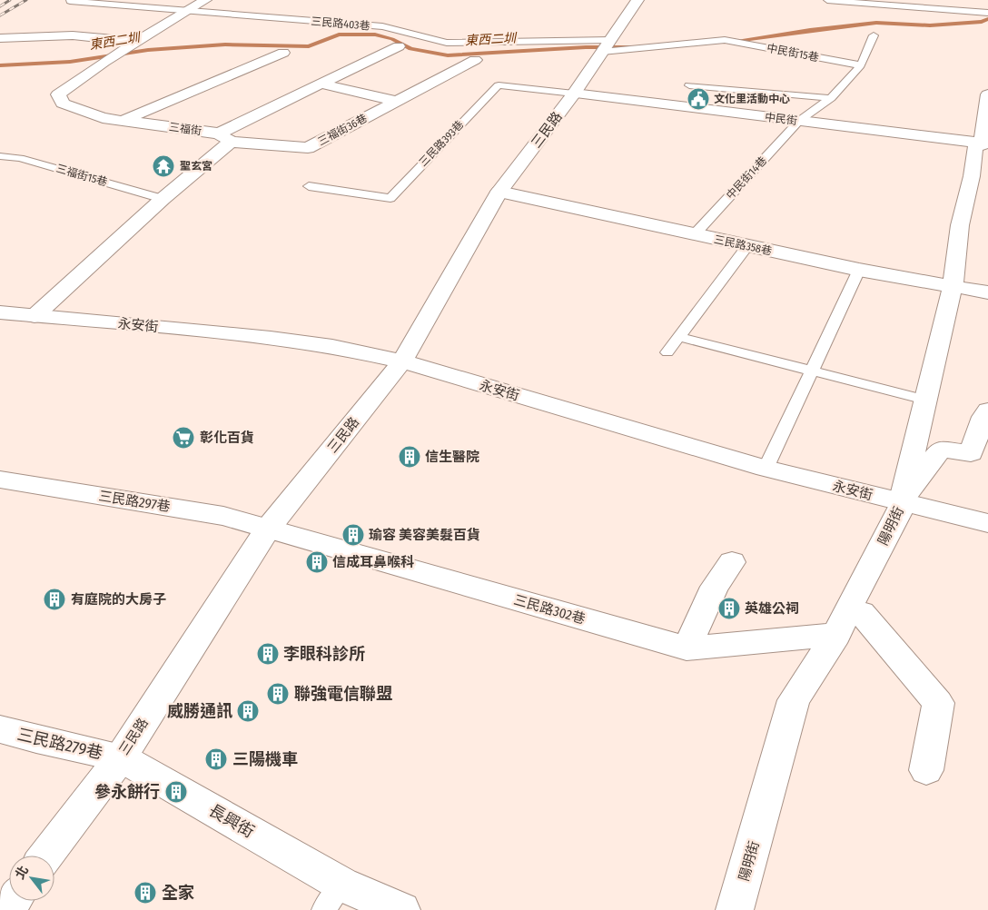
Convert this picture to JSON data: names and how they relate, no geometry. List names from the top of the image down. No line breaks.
{"streets":{"street":["中民街","三福街","三福街36巷","三民路","三民路358巷","永安街","三民路297巷","陽明街","三民路302巷","三民路279巷","長興街"],"lane":["三民路403巷","中民街15巷","三民路393巷","三福街15巷","中民街14巷"]},"crossings":[["三民路403巷","中民街15巷"],["三民路403巷","三福街"],["三民路403巷","三民路"],["中民街","三民路"],["中民街","三民路393巷"],["中民街","中民街14巷"],["中民街","陽明街"],["三福街","三福街36巷"],["三民路","三民路393巷"],["三民路","三民路358巷"],["三民路","永安街"],["三民路","三民路297巷"],["三民路","三民路302巷"],["三民路","三民路279巷"],["三民路","長興街"],["中民街14巷","三民路358巷"],["三民路358巷","陽明街"],["永安街","陽明街"],["三民路297巷","三民路302巷"],["陽明街","三民路302巷"],["三民路279巷","長興街"]],"water":["東西二圳"],"places":{"public building":["文化里活動中心"],"temple":["聖玄宮"],"supermarket":["彰化百貨"],"building":["信生醫院","瑜容 美容美髮百貨","信成耳鼻喉科","有庭院的大房子","英雄公祠","李眼科診所","聯強電信聯盟","威勝通訊","三陽機車","參永餅行","全家"]},"north":"top left"}
